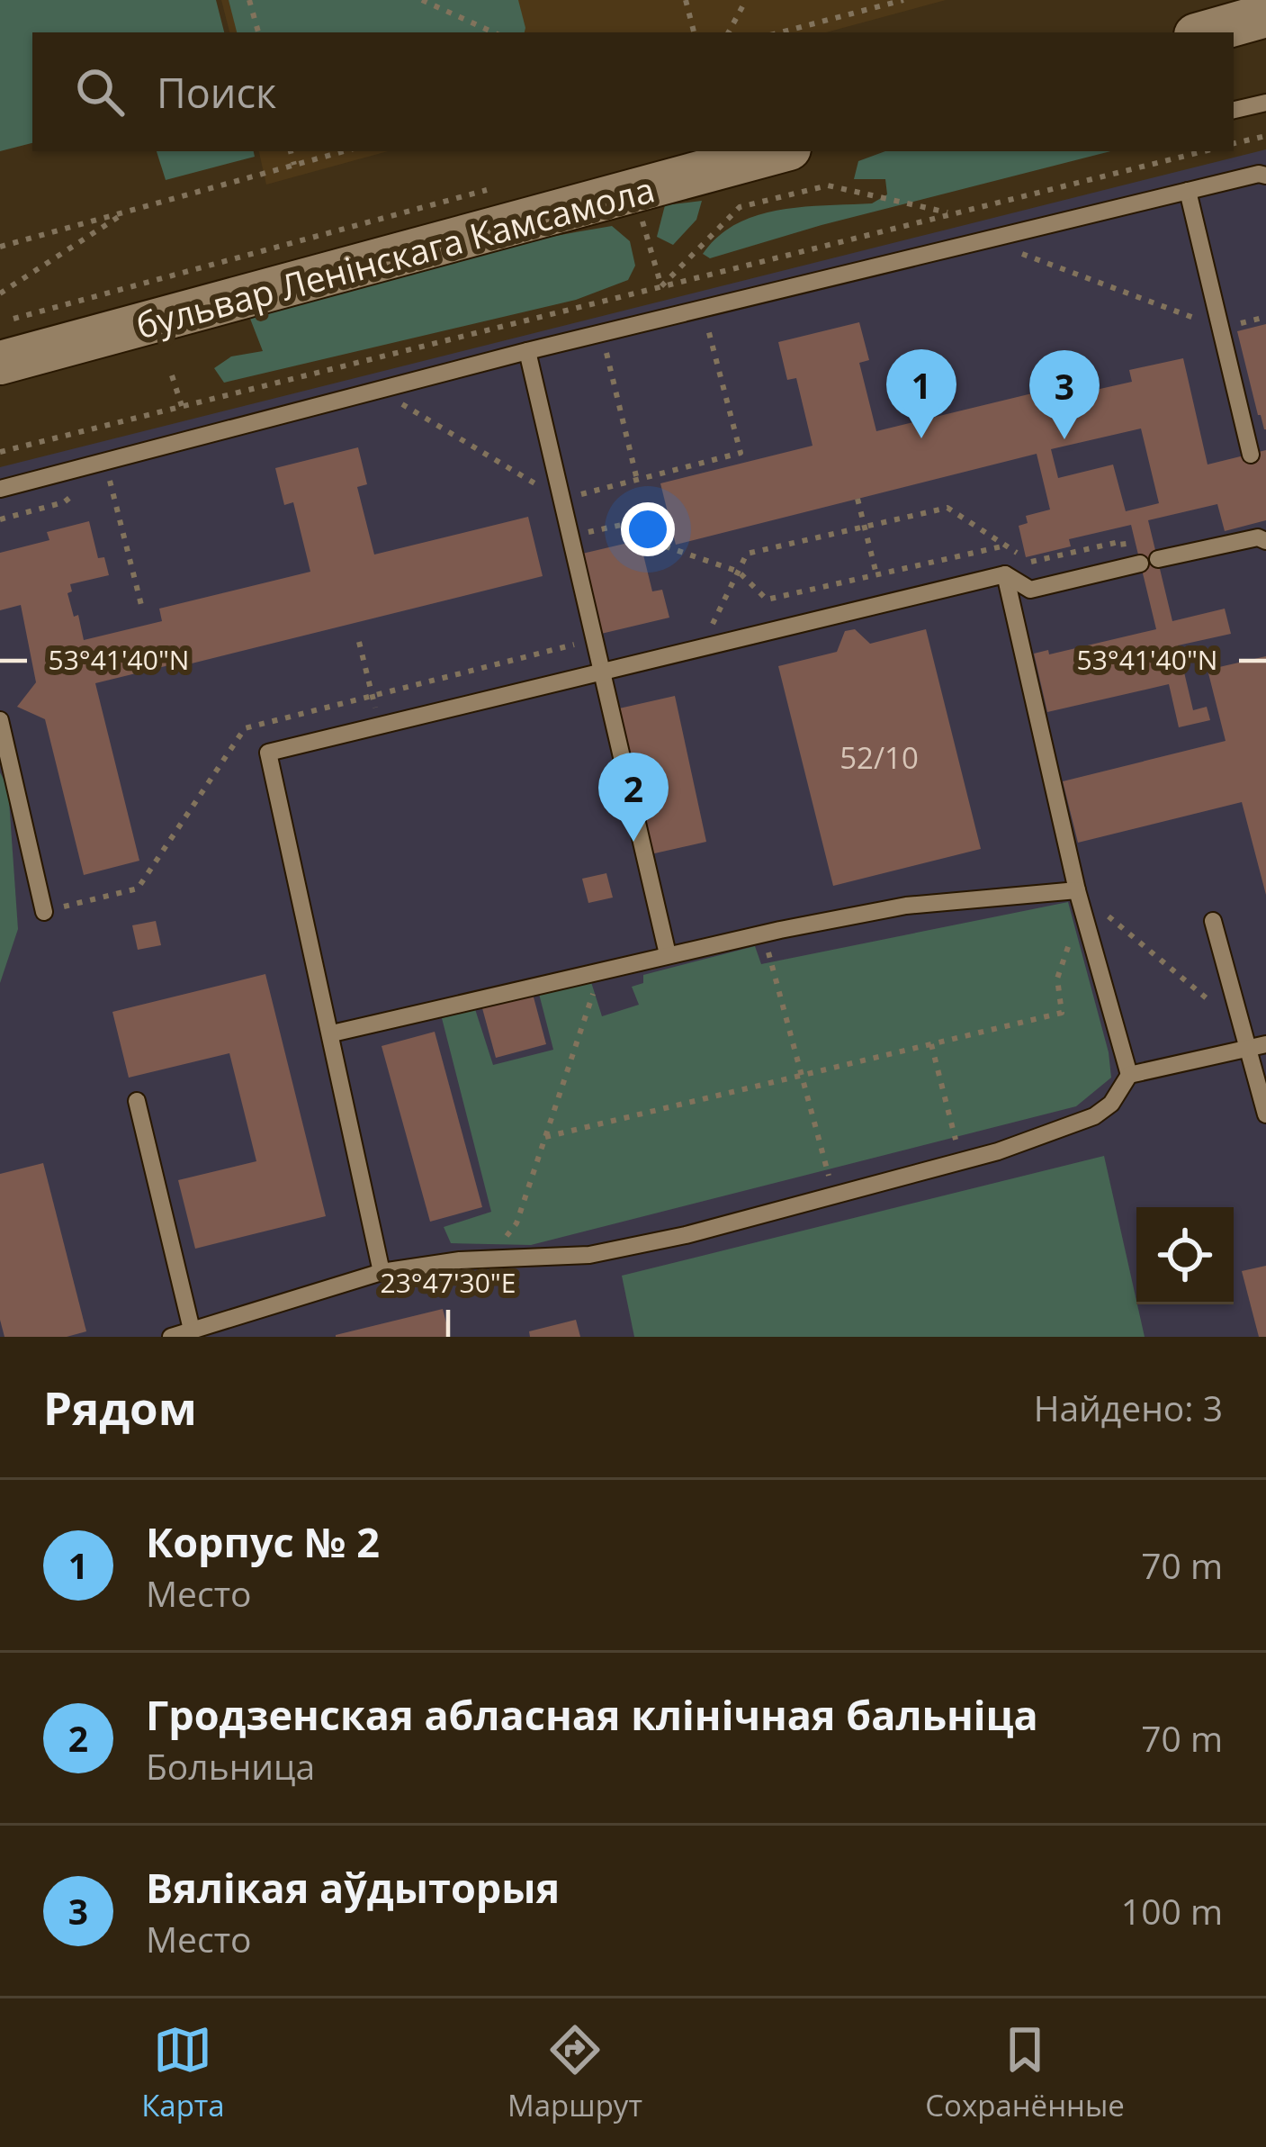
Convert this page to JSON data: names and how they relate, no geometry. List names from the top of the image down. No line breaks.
{"streets":{"street":["бульвар Ленінскага Камсамола"]},"house_numbers":["52/10"],"page":{"search":"Поиск","pins":["1","3","2"],"heading":["Рядом","Найдено: 3"],"list":[{"mark":"1","name":"Корпус № 2","note":"Место","value":"70 m"},{"mark":"2","name":"Гродзенская абласная клінічная бальніца","note":"Больница","value":"70 m"},{"mark":"3","name":"Вялікая аўдыторыя","note":"Место","value":"100 m"}],"nav":["Карта","Маршрут","Сохранённые"]},"coordinates":["53°41'40\"N","23°47'30\"E"]}
